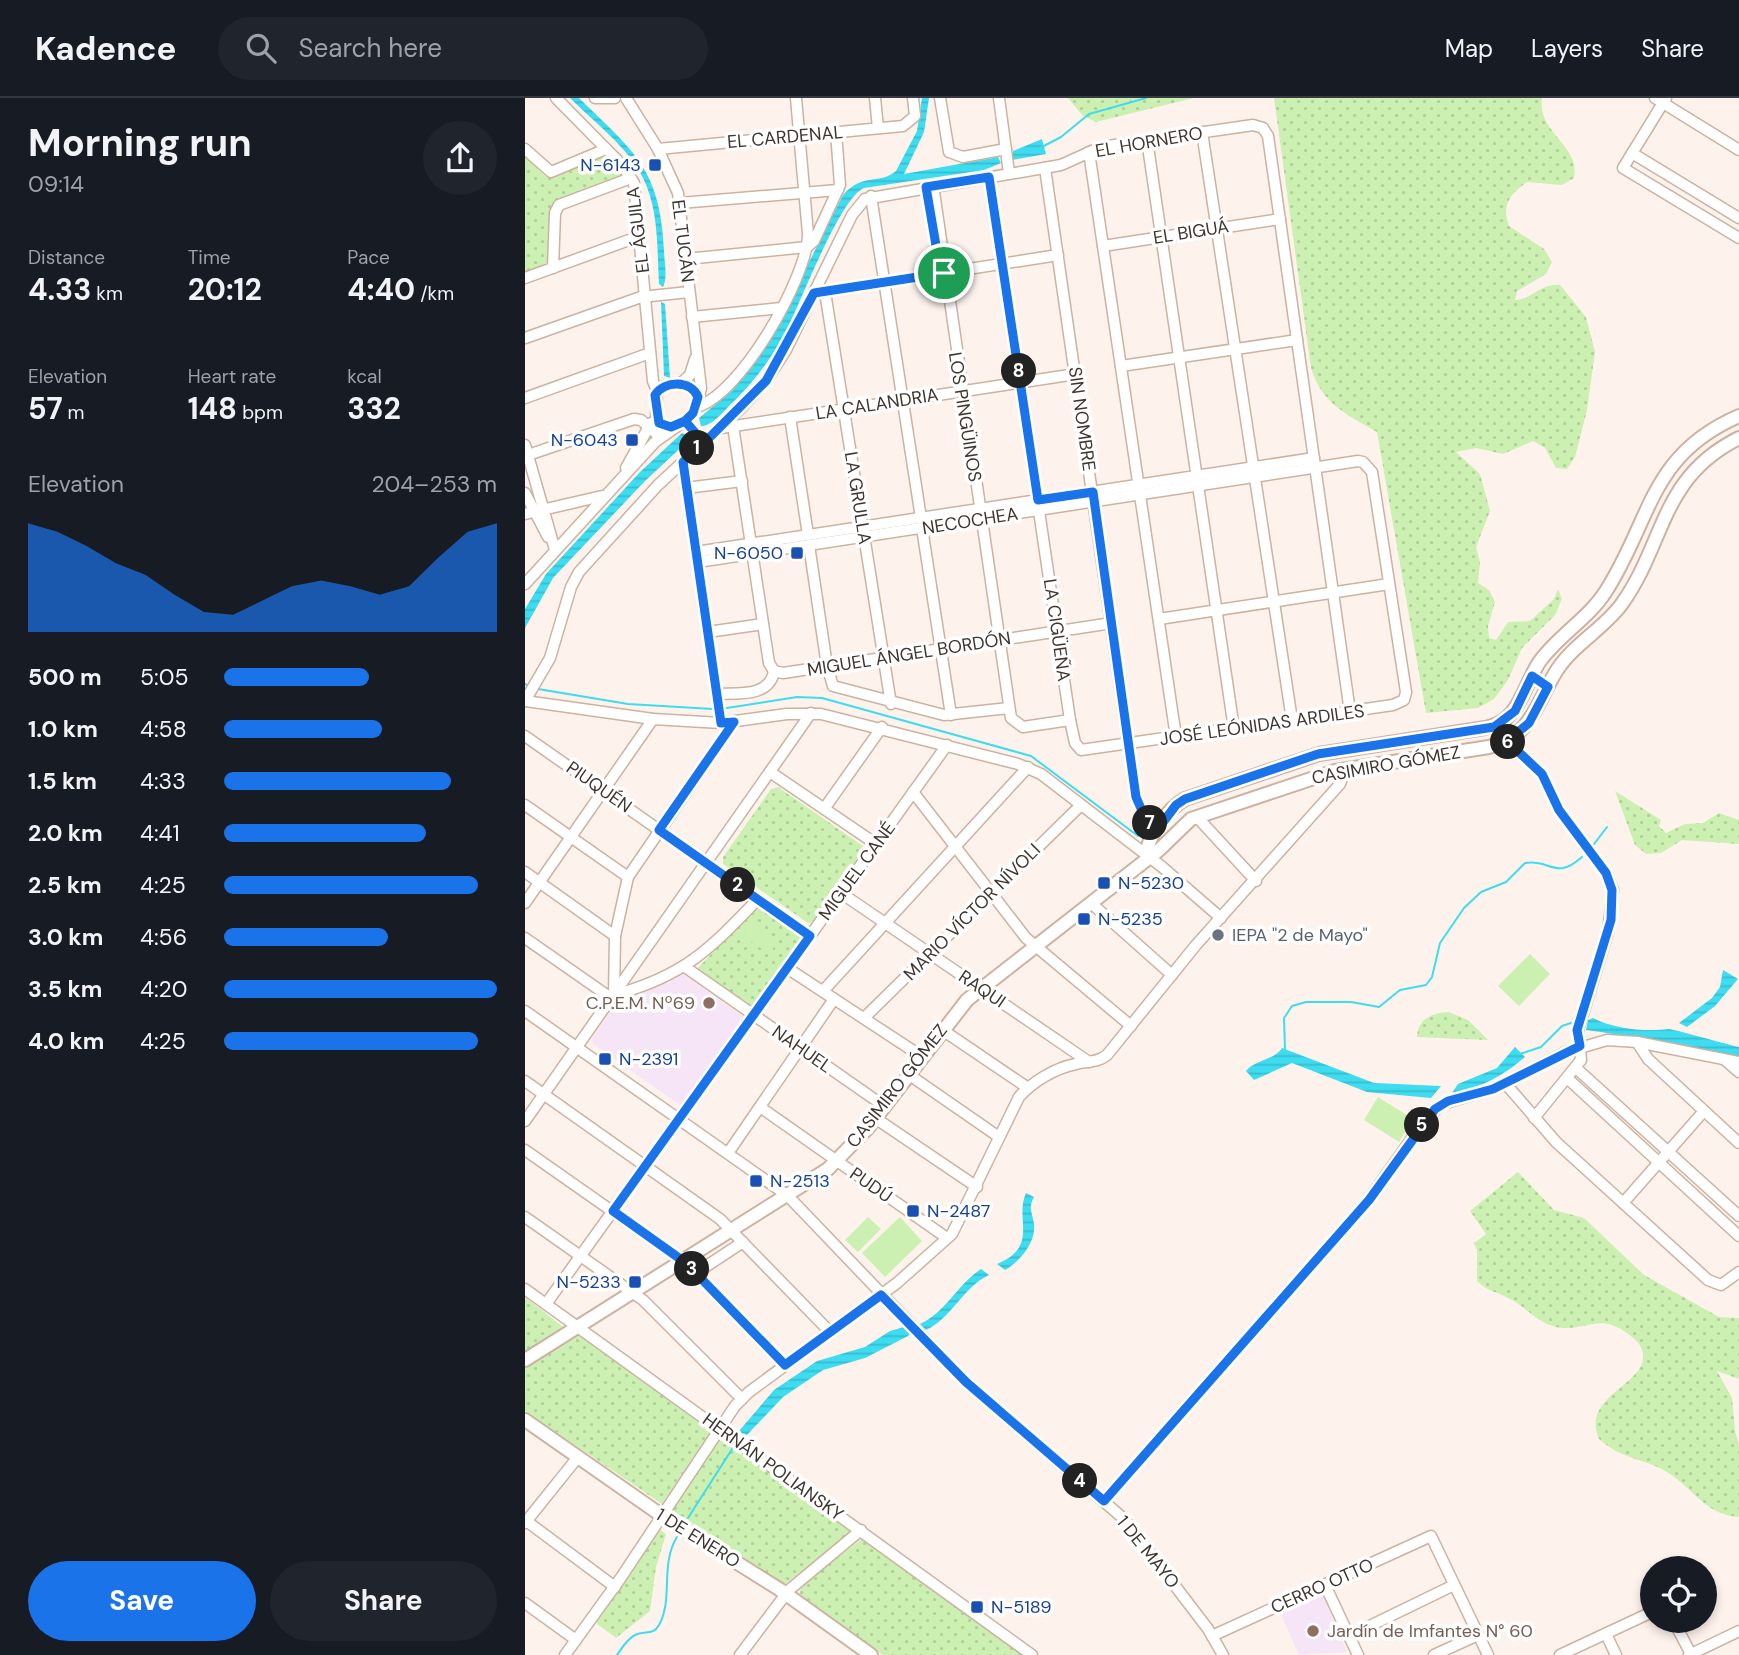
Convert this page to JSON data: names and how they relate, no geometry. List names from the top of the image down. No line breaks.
{"streets":{"main road":["CASIMIRO GÓMEZ","1 DE ENERO"],"street":["EL CARDENAL","EL HORNERO","EL ÁGUILA","EL BIGUÁ","EL TUCÁN","LA CALANDRIA","LOS PINGÜINOS","SIN NOMBRE","LA GRULLA","NECOCHEA","LA CIGÜEÑA","MIGUEL ÁNGEL BORDÓN","JOSÉ LEÓNIDAS ARDILES","PIUQUÉN","MIGUEL CANÉ","MARIO VÍCTOR NÍVOLI","RAQUI","NAHUEL","PUDÚ","HERNÁN POLIANSKY","1 DE MAYO","CERRO OTTO"]},"crossings":[["EL CARDENAL","EL TUCÁN"],["EL HORNERO","EL BIGUÁ"],["EL HORNERO","LOS PINGÜINOS"],["EL HORNERO","SIN NOMBRE"],["EL HORNERO","LA CIGÜEÑA"],["EL ÁGUILA","EL TUCÁN"],["LA CALANDRIA","LOS PINGÜINOS"],["LA CALANDRIA","SIN NOMBRE"],["LA CALANDRIA","LA GRULLA"],["LA CALANDRIA","LA CIGÜEÑA"],["LOS PINGÜINOS","NECOCHEA"],["LOS PINGÜINOS","LA CIGÜEÑA"],["LOS PINGÜINOS","MIGUEL ÁNGEL BORDÓN"],["SIN NOMBRE","NECOCHEA"],["SIN NOMBRE","MIGUEL ÁNGEL BORDÓN"],["SIN NOMBRE","JOSÉ LEÓNIDAS ARDILES"],["SIN NOMBRE","CASIMIRO GÓMEZ"],["LA GRULLA","NECOCHEA"],["LA GRULLA","MIGUEL ÁNGEL BORDÓN"],["NECOCHEA","LA CIGÜEÑA"],["NECOCHEA","JOSÉ LEÓNIDAS ARDILES"],["LA CIGÜEÑA","MIGUEL ÁNGEL BORDÓN"],["LA CIGÜEÑA","JOSÉ LEÓNIDAS ARDILES"],["CASIMIRO GÓMEZ","RAQUI"],["CASIMIRO GÓMEZ","NAHUEL"],["CASIMIRO GÓMEZ","PUDÚ"],["CASIMIRO GÓMEZ","HERNÁN POLIANSKY"],["CASIMIRO GÓMEZ","1 DE MAYO"],["PIUQUÉN","MIGUEL CANÉ"],["MIGUEL CANÉ","RAQUI"],["MIGUEL CANÉ","NAHUEL"],["MIGUEL CANÉ","HERNÁN POLIANSKY"],["MIGUEL CANÉ","1 DE MAYO"],["MARIO VÍCTOR NÍVOLI","RAQUI"],["1 DE MAYO","CERRO OTTO"]],"places":{"transit":["N-6143","N-6043","N-6050","N-5230","N-5235","N-2391","N-2513","N-2487","N-5233","N-5189"],"other":["IEPA \"2 de Mayo\"","C.P.E.M. Nº69","Jardín de Imfantes N° 60"]},"page":{"header":"Kadence","search":"Search here","nav":["Map","Layers","Share"],"heading":["Morning run","09:14"],"stats":[["Distance","4.33 km"],["Time","20:12"],["Pace","4:40 /km"],["Elevation","57 m"],["Heart rate","148 bpm"],["kcal","332"]],"pins":["8","1","6","7","2","5","3","4"],"chart":["Elevation","204–253 m"],"list":[{"name":"500 m","note":"5:05"},{"name":"1.0 km","note":"4:58"},{"name":"1.5 km","note":"4:33"},{"name":"2.0 km","note":"4:41"},{"name":"2.5 km","note":"4:25"},{"name":"3.0 km","note":"4:56"},{"name":"3.5 km","note":"4:20"},{"name":"4.0 km","note":"4:25"}],"buttons":["Save","Share"]}}
